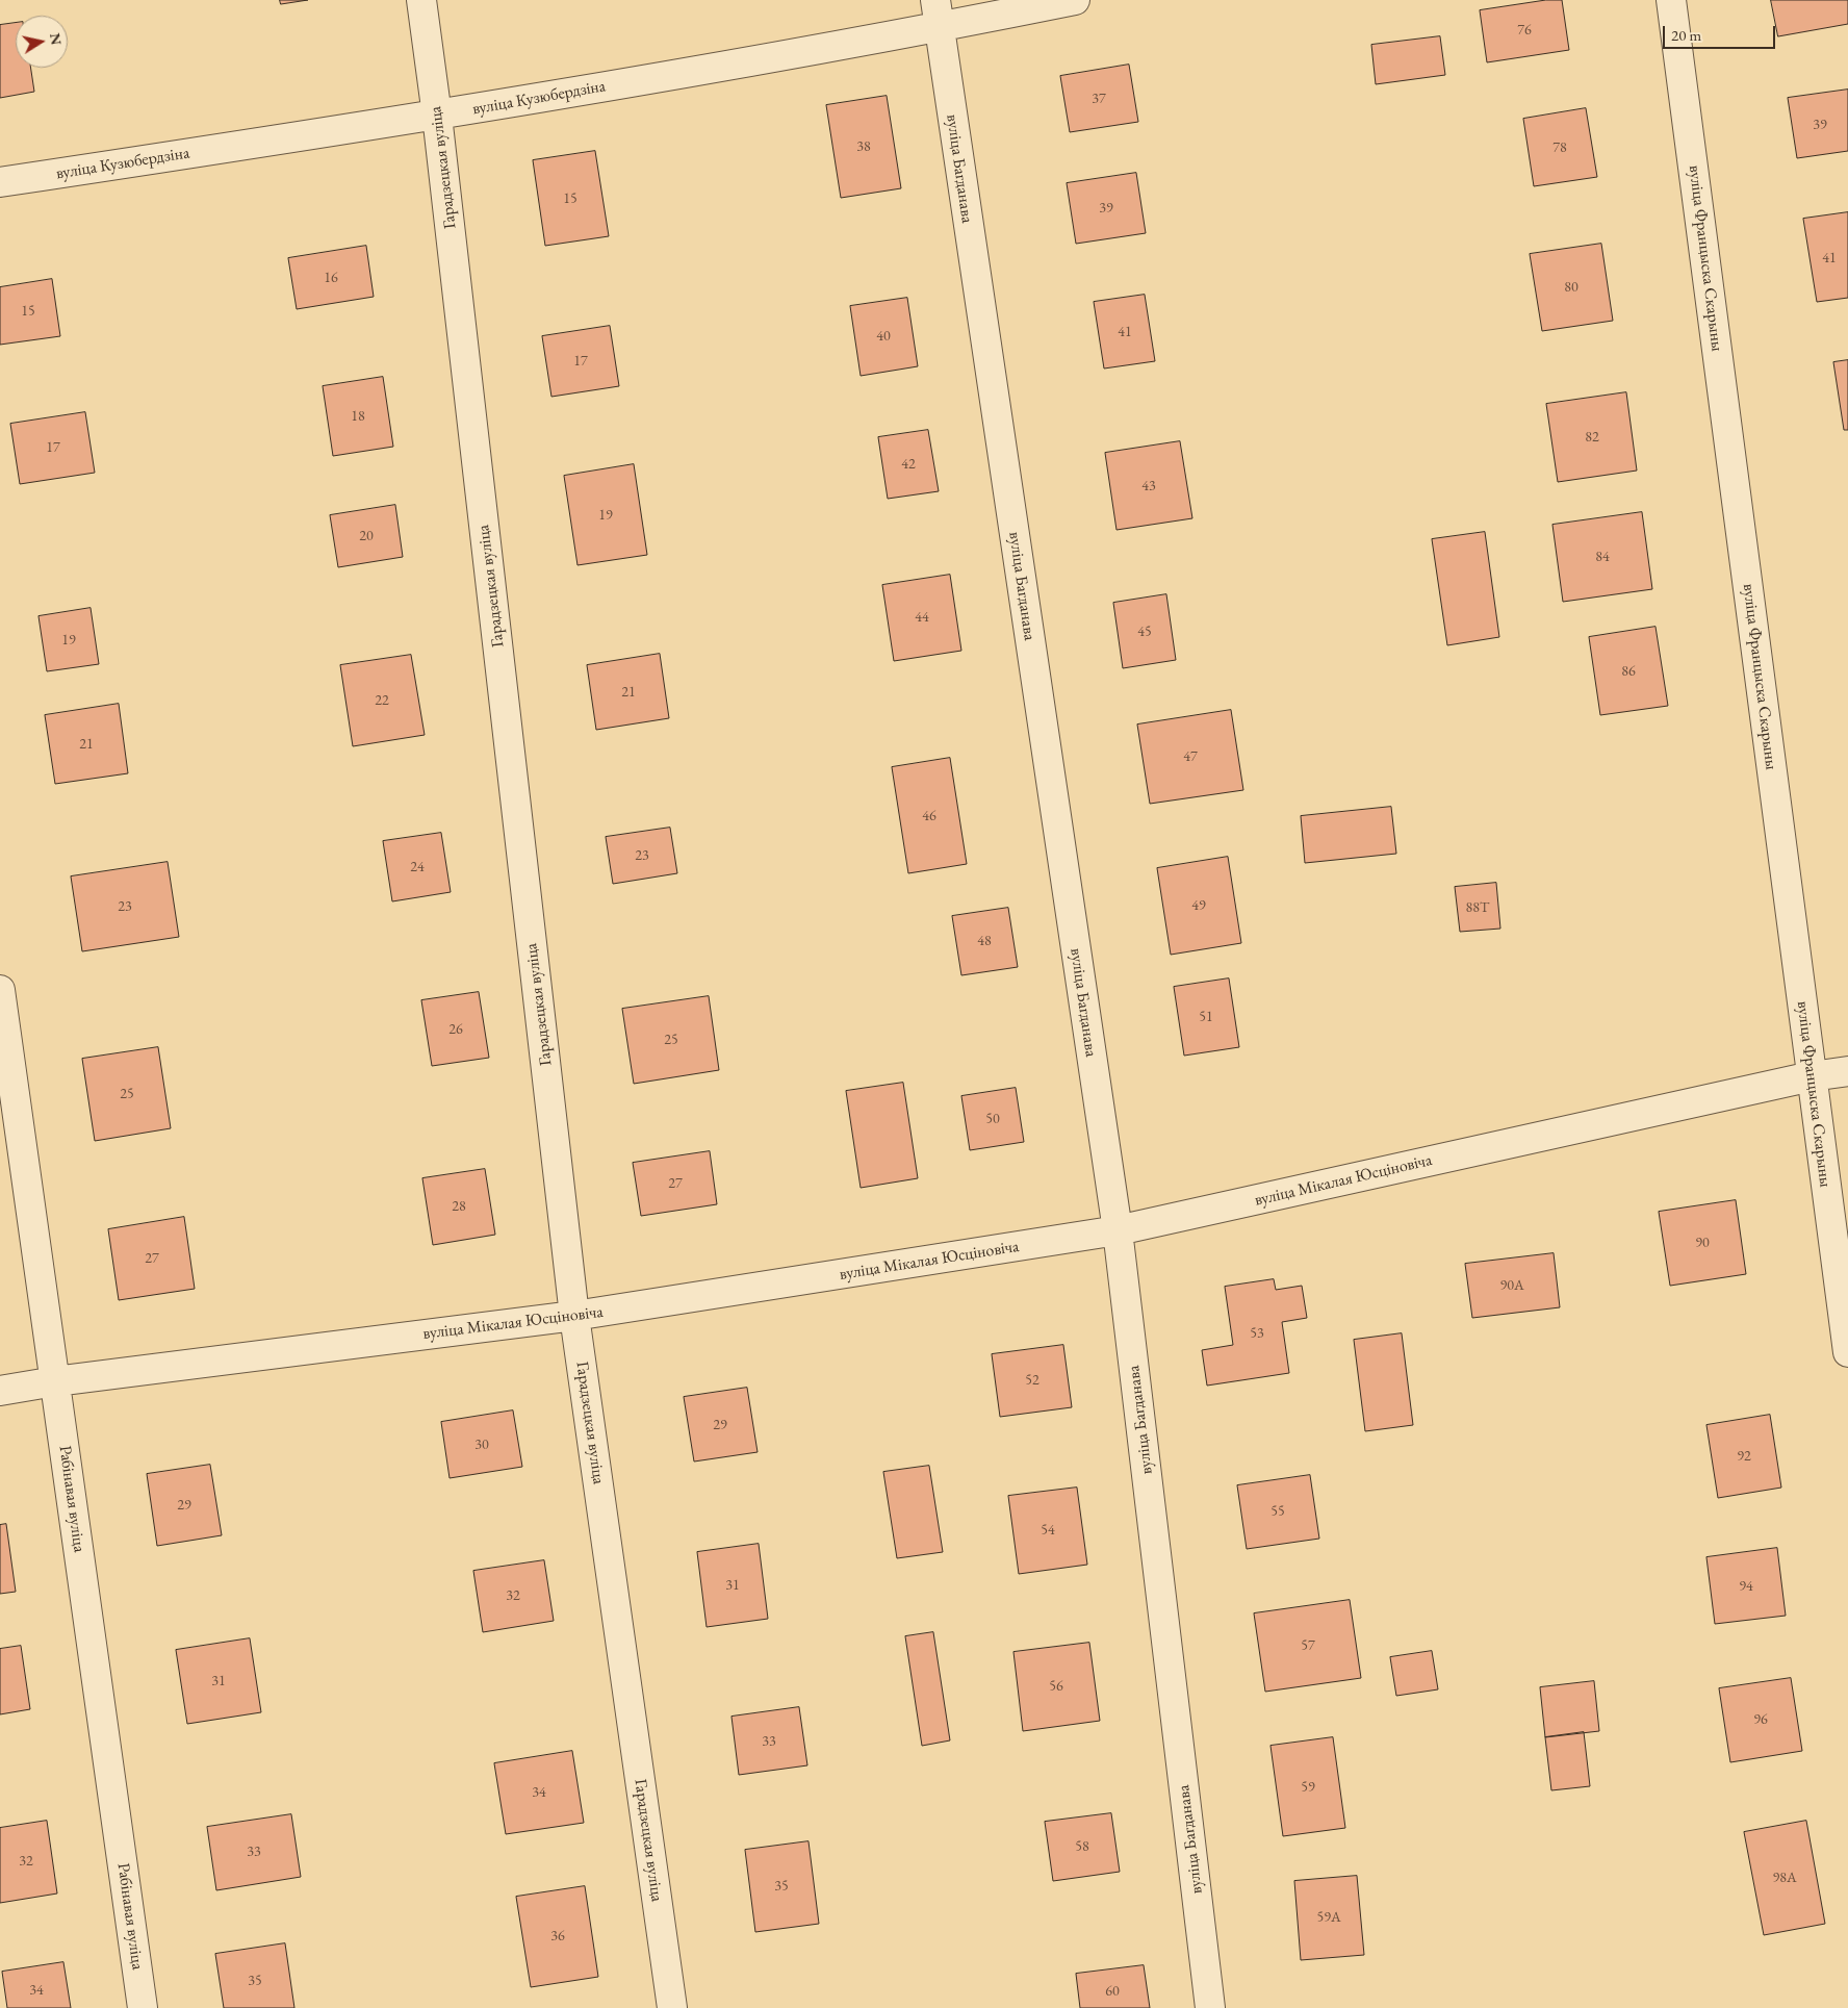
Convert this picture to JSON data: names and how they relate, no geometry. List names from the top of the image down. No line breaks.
{"streets":{"street":["вуліца Кузюбердзіна","Гарадзецкая вуліца","вуліца Багданава","вуліца Францыска Скарыны","вуліца Мікалая Юсціновіча","Рабінавая вуліца"]},"crossings":[["вуліца Кузюбердзіна","Гарадзецкая вуліца"],["вуліца Кузюбердзіна","вуліца Багданава"],["Гарадзецкая вуліца","вуліца Мікалая Юсціновіча"],["вуліца Багданава","вуліца Мікалая Юсціновіча"],["вуліца Францыска Скарыны","вуліца Мікалая Юсціновіча"],["вуліца Мікалая Юсціновіча","Рабінавая вуліца"]],"house_numbers":["76","37","39","38","78","15","39","41","16","80","15","41","40","17","18","82","17","42","43","19","20","84","44","45","19","86","21","22","21","47","46","23","24","49","23","88Т","48","51","26","25","25","50","27","28","90","27","90А","53","52","29","30","92","29","55","54","31","94","32","57","31","56","96","33","59","34","58","33","32","98А","35","59А","36","35","34","60"],"scale_bar":"20 m","north":"right"}
